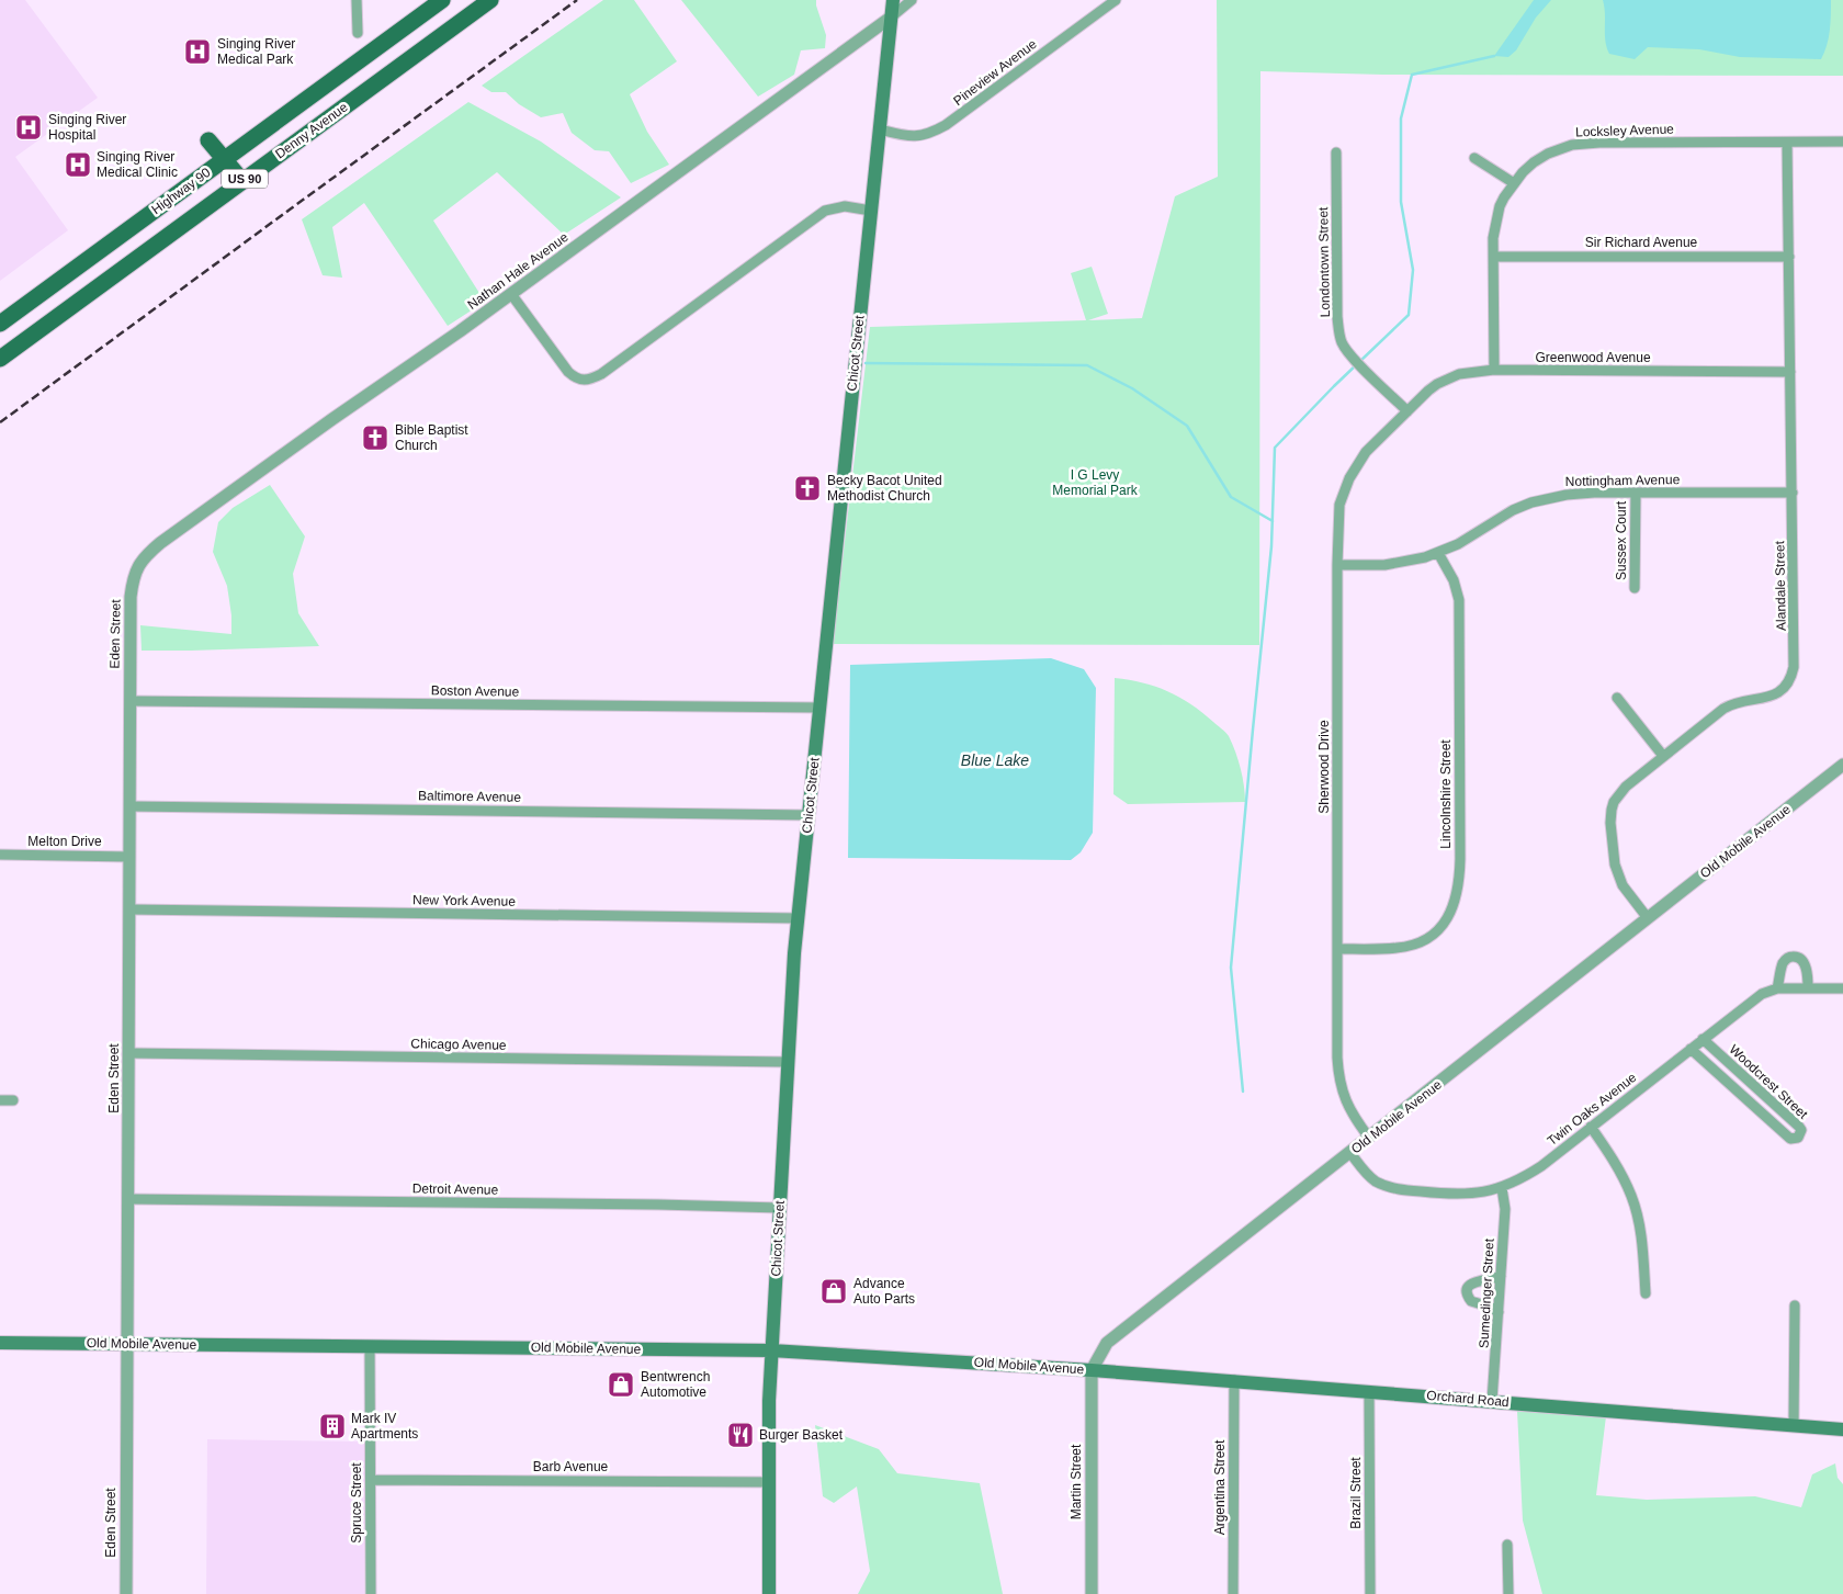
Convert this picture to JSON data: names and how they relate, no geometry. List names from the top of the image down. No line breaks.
{"streets":{"main road":["Denny Avenue","US 90","Highway 90","Chicot Street","Old Mobile Avenue","Orchard Road"],"street":["Pineview Avenue","Locksley Avenue","Sir Richard Avenue","Londontown Street","Nathan Hale Avenue","Greenwood Avenue","Nottingham Avenue","Sussex Court","Alandale Street","Eden Street","Boston Avenue","Sherwood Drive","Lincolnshire Street","Baltimore Avenue","Melton Drive","New York Avenue","Chicago Avenue","Woodcrest Street","Twin Oaks Avenue","Detroit Avenue","Sumedinger Street","Barb Avenue","Martin Street","Argentina Street","Brazil Street","Spruce Street"]},"crossings":[["Pineview Avenue","Chicot Street"],["Locksley Avenue","Sir Richard Avenue"],["Locksley Avenue","Greenwood Avenue"],["Locksley Avenue","Alandale Street"],["Sir Richard Avenue","Alandale Street"],["Londontown Street","Greenwood Avenue"],["Londontown Street","Sherwood Drive"],["Nathan Hale Avenue","Chicot Street"],["Nathan Hale Avenue","Eden Street"],["Chicot Street","Boston Avenue"],["Chicot Street","Baltimore Avenue"],["Chicot Street","Old Mobile Avenue"],["Chicot Street","New York Avenue"],["Chicot Street","Chicago Avenue"],["Chicot Street","Detroit Avenue"],["Chicot Street","Barb Avenue"],["Greenwood Avenue","Alandale Street"],["Greenwood Avenue","Sherwood Drive"],["Nottingham Avenue","Sussex Court"],["Nottingham Avenue","Alandale Street"],["Nottingham Avenue","Sherwood Drive"],["Nottingham Avenue","Lincolnshire Street"],["Alandale Street","Old Mobile Avenue"],["Eden Street","Boston Avenue"],["Eden Street","Baltimore Avenue"],["Eden Street","Melton Drive"],["Eden Street","Old Mobile Avenue"],["Eden Street","New York Avenue"],["Eden Street","Chicago Avenue"],["Eden Street","Detroit Avenue"],["Sherwood Drive","Lincolnshire Street"],["Sherwood Drive","Old Mobile Avenue"],["Old Mobile Avenue","Twin Oaks Avenue"],["Old Mobile Avenue","Orchard Road"],["Old Mobile Avenue","Martin Street"],["Old Mobile Avenue","Spruce Street"],["Woodcrest Street","Twin Oaks Avenue"],["Twin Oaks Avenue","Sumedinger Street"],["Sumedinger Street","Orchard Road"],["Orchard Road","Martin Street"],["Orchard Road","Argentina Street"],["Orchard Road","Brazil Street"],["Barb Avenue","Spruce Street"]],"water":["Blue Lake"],"parks":["I G Levy Memorial Park"],"places":{"hospital":["Singing River Medical Park","Singing River Hospital","Singing River Medical Clinic"],"church":["Bible Baptist Church","Becky Bacot United Methodist Church"],"shop":["Advance Auto Parts","Bentwrench Automotive"],"building":["Mark IV Apartments"],"restaurant":["Burger Basket"]}}
